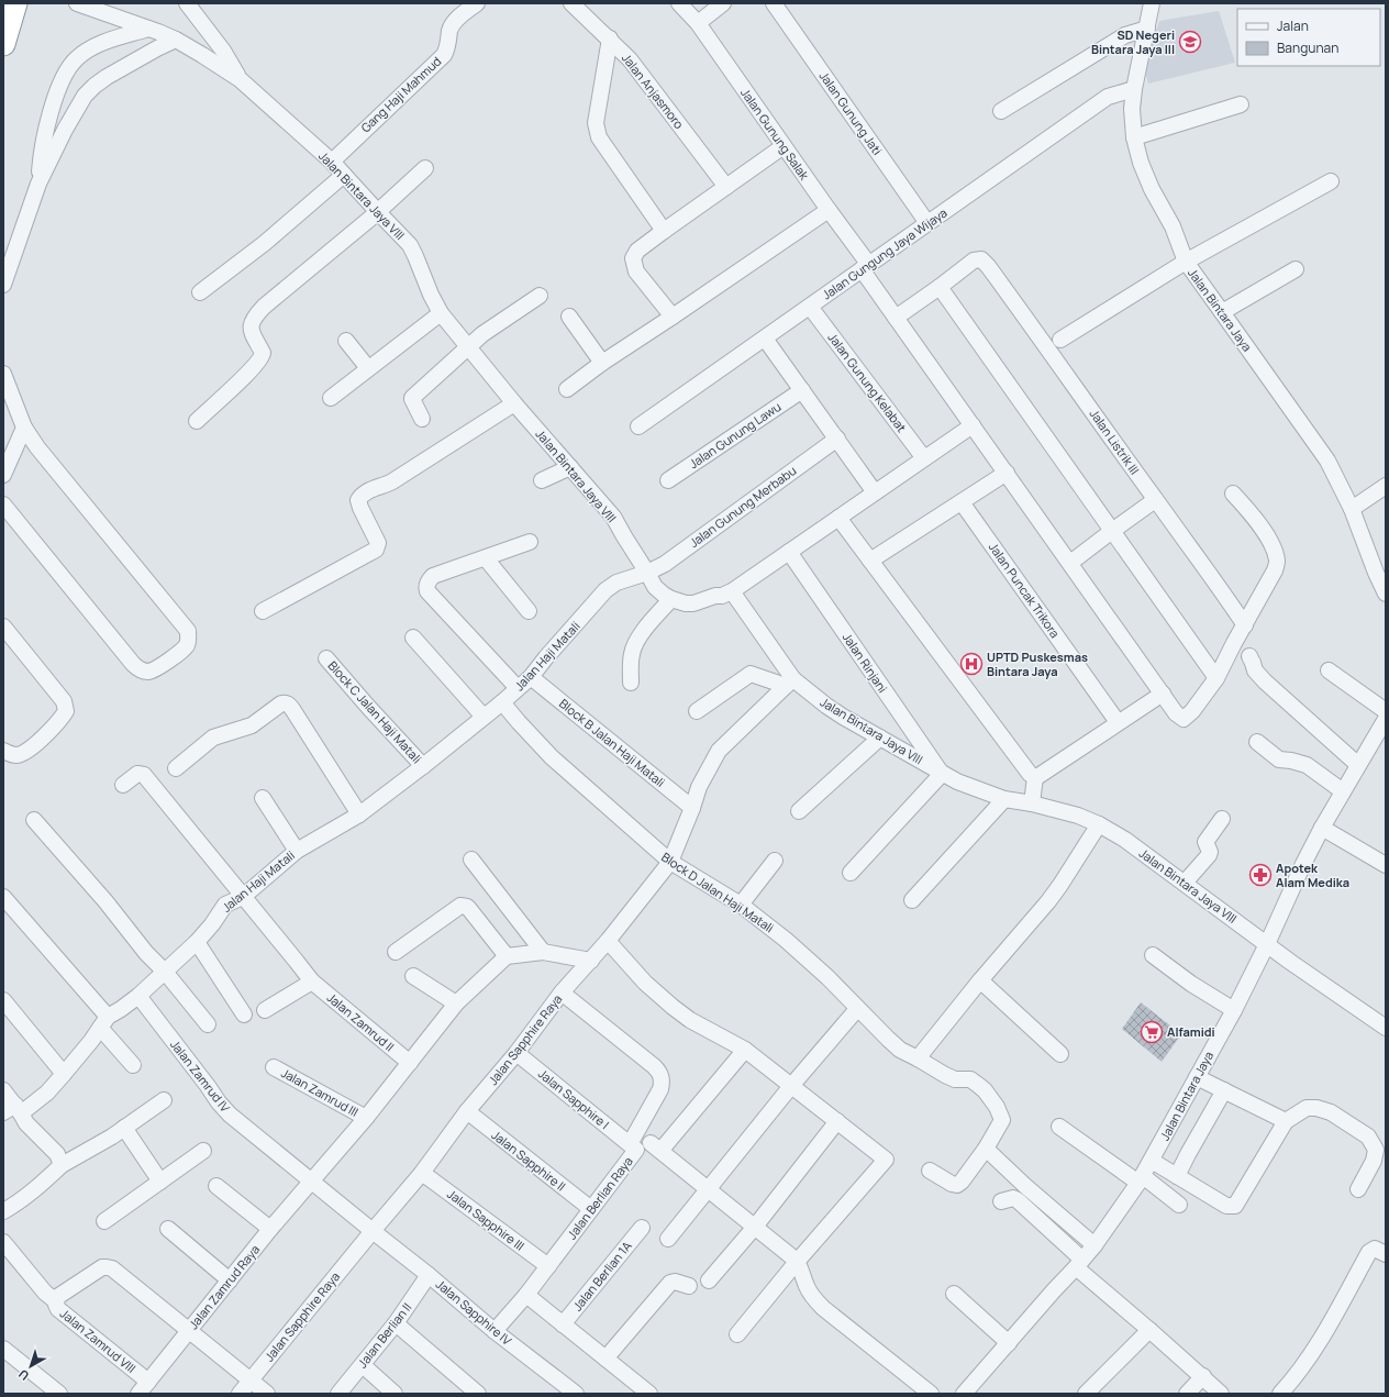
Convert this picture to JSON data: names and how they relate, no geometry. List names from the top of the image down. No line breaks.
{"streets":{"street":["Jalan Anjasmoro","Gang Haji Mahmud","Jalan Gunung Jati","Jalan Gunung Salak","Jalan Bintara Jaya VIII","Jalan Gungung Jaya Wijaya","Jalan Bintara Jaya","Jalan Gunung Kelabat","Jalan Gunung Lawu","Jalan Listrik III","Jalan Gunung Merbabu","Jalan Puncak Trikora","Jalan Haji Matali","Jalan Rinjani","Block C Jalan Haji Matali","Block B Jalan Haji Matali","Block D Jalan Haji Matali","Jalan Zamrud II","Jalan Sapphire Raya","Jalan Zamrud IV","Jalan Zamrud III","Jalan Sapphire I","Jalan Sapphire II","Jalan Berlian Raya","Jalan Sapphire III","Jalan Berlian 1A","Jalan Zamrud Raya","Jalan Sapphire IV","Jalan Berlian II","Jalan Zamrud VIII"]},"crossings":[["Gang Haji Mahmud","Jalan Bintara Jaya VIII"],["Jalan Gunung Jati","Jalan Gungung Jaya Wijaya"],["Jalan Gunung Salak","Jalan Gungung Jaya Wijaya"],["Jalan Bintara Jaya VIII","Jalan Bintara Jaya"],["Jalan Bintara Jaya VIII","Jalan Gunung Merbabu"],["Jalan Bintara Jaya VIII","Jalan Haji Matali"],["Jalan Bintara Jaya VIII","Jalan Rinjani"],["Jalan Bintara Jaya VIII","Jalan Sapphire Raya"],["Jalan Gungung Jaya Wijaya","Jalan Bintara Jaya"],["Jalan Gungung Jaya Wijaya","Jalan Gunung Kelabat"],["Jalan Gunung Merbabu","Jalan Haji Matali"],["Jalan Haji Matali","Block C Jalan Haji Matali"],["Jalan Haji Matali","Block B Jalan Haji Matali"],["Jalan Haji Matali","Block D Jalan Haji Matali"],["Jalan Haji Matali","Jalan Zamrud II"],["Jalan Haji Matali","Jalan Zamrud IV"],["Block B Jalan Haji Matali","Jalan Sapphire Raya"],["Block D Jalan Haji Matali","Jalan Sapphire Raya"],["Jalan Zamrud II","Jalan Zamrud Raya"],["Jalan Sapphire Raya","Jalan Zamrud IV"],["Jalan Sapphire Raya","Jalan Sapphire I"],["Jalan Sapphire Raya","Jalan Sapphire II"],["Jalan Sapphire Raya","Jalan Berlian Raya"],["Jalan Sapphire Raya","Jalan Sapphire III"],["Jalan Sapphire Raya","Jalan Sapphire IV"],["Jalan Zamrud IV","Jalan Zamrud Raya"],["Jalan Zamrud IV","Jalan Sapphire IV"],["Jalan Zamrud III","Jalan Zamrud Raya"],["Jalan Sapphire I","Jalan Berlian Raya"],["Jalan Sapphire II","Jalan Berlian Raya"],["Jalan Berlian Raya","Jalan Sapphire III"],["Jalan Berlian Raya","Jalan Sapphire IV"],["Jalan Zamrud Raya","Jalan Zamrud VIII"],["Jalan Sapphire IV","Jalan Berlian II"]],"places":{"school or university":["SD Negeri Bintara Jaya III"],"hospital":["UPTD Puskesmas Bintara Jaya"],"pharmacy":["Apotek Alam Medika"],"supermarket":["Alfamidi"]},"legend":["Jalan","Bangunan"],"north":"bottom left"}
